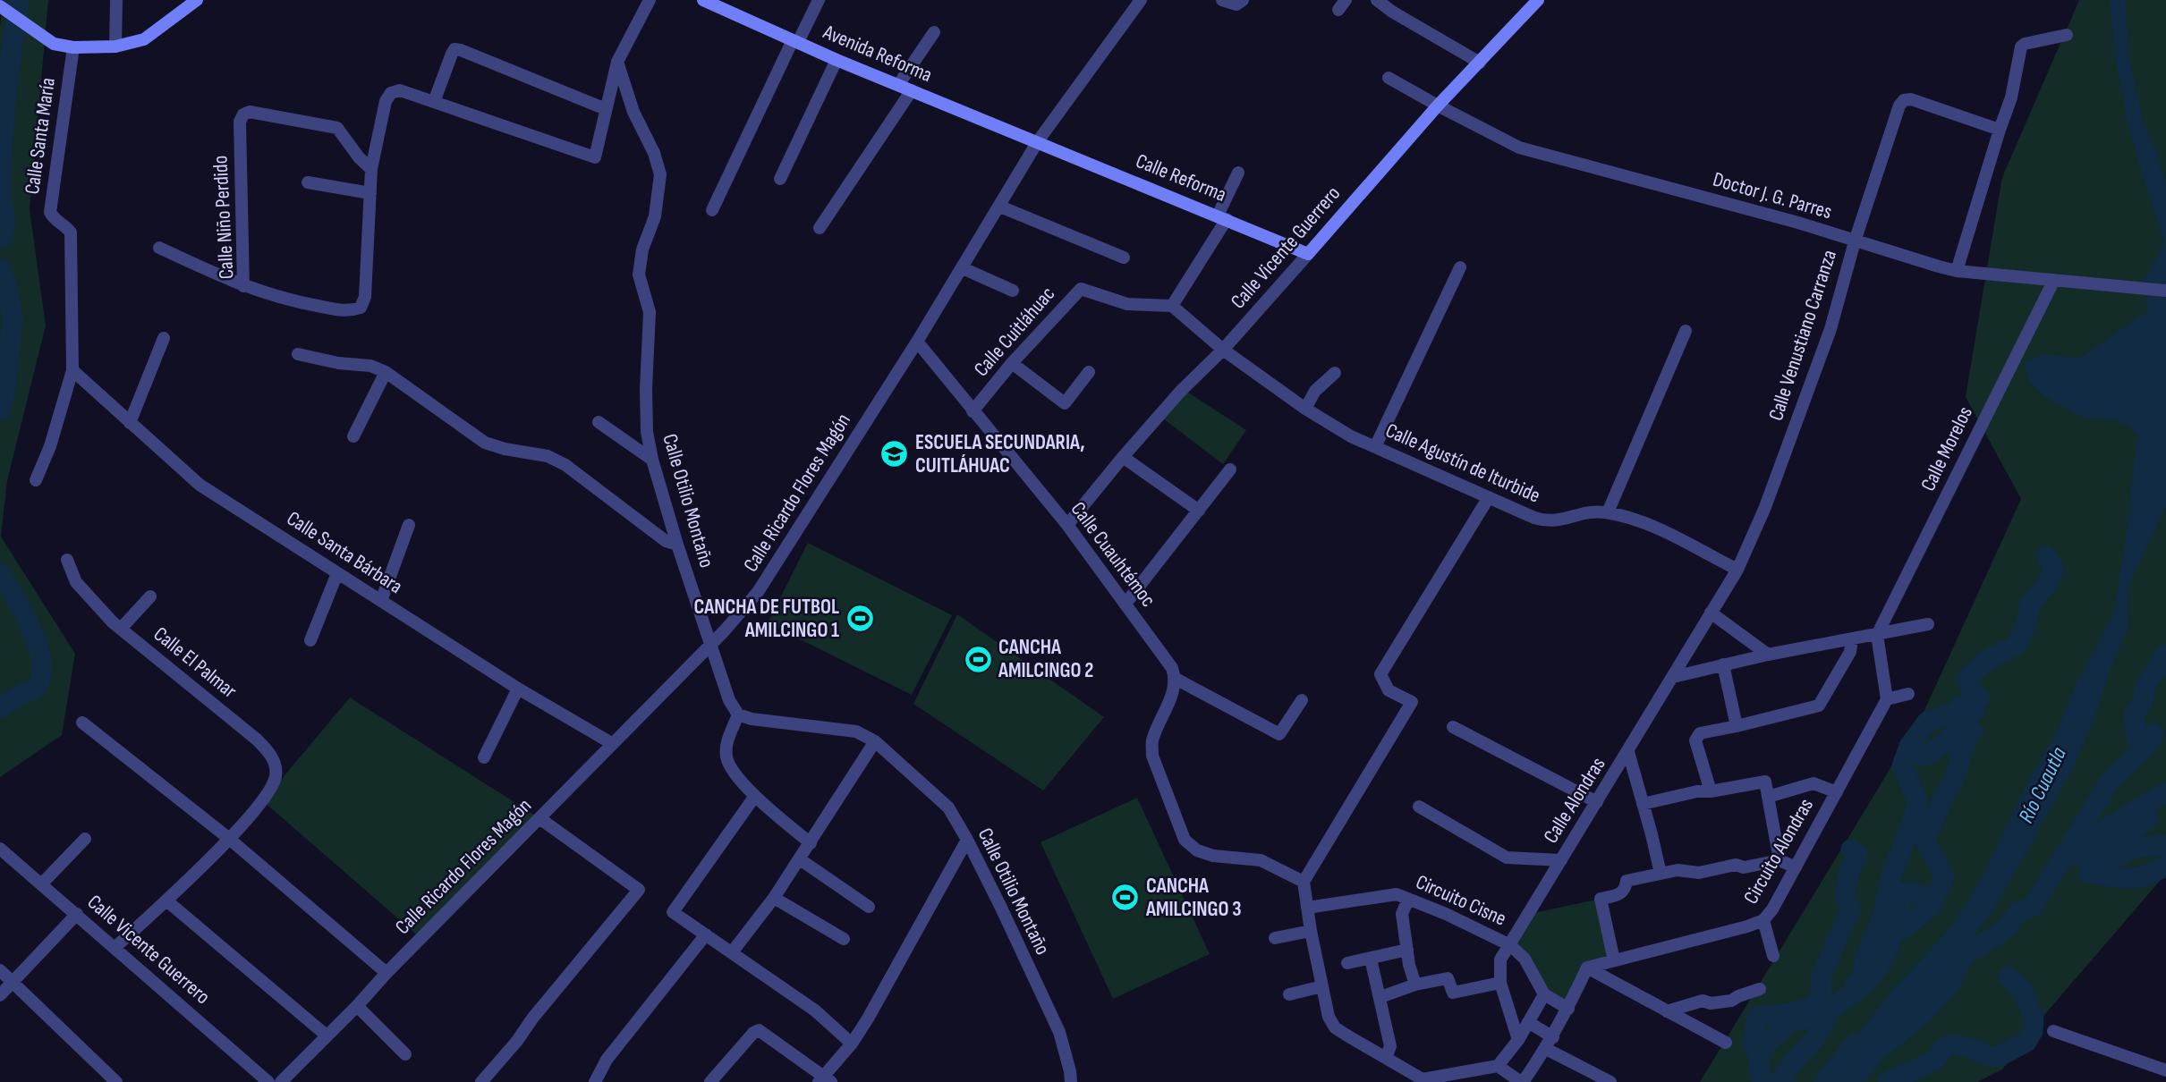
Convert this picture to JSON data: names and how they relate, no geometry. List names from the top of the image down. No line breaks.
{"streets":{"street":["Avenida Reforma","Calle Santa María","Calle Reforma","Doctor J. G. Parres","Calle Niño Perdido","Calle Vicente Guerrero","Calle Cuitláhuac","Calle Venustiano Carranza","Calle Morelos","Calle Agustín de Iturbide","Calle Ricardo Flores Magón","Calle Otilio Montaño","Calle Santa Bárbara","Calle Cuauhtémoc","Calle El Palmar","Calle Alondras","Circuito Alondras","Circuito Cisne"]},"crossings":[["Avenida Reforma","Calle Reforma"],["Avenida Reforma","Calle Ricardo Flores Magón"],["Calle Santa María","Calle Santa Bárbara"],["Calle Reforma","Calle Vicente Guerrero"],["Calle Reforma","Calle Ricardo Flores Magón"],["Doctor J. G. Parres","Calle Vicente Guerrero"],["Doctor J. G. Parres","Calle Venustiano Carranza"],["Doctor J. G. Parres","Calle Morelos"],["Calle Niño Perdido","Calle Otilio Montaño"],["Calle Vicente Guerrero","Calle Agustín de Iturbide"],["Calle Vicente Guerrero","Calle Cuauhtémoc"],["Calle Cuitláhuac","Calle Cuauhtémoc"],["Calle Venustiano Carranza","Calle Agustín de Iturbide"],["Calle Venustiano Carranza","Calle Alondras"],["Calle Agustín de Iturbide","Calle Alondras"],["Calle Ricardo Flores Magón","Calle Otilio Montaño"],["Calle Ricardo Flores Magón","Calle Santa Bárbara"],["Calle Ricardo Flores Magón","Calle Cuauhtémoc"],["Calle Alondras","Circuito Cisne"]],"water":["Río Cuautla"],"places":{"school or university":["ESCUELA SECUNDARIA, CUITLÁHUAC"],"sports":["CANCHA DE FUTBOL AMILCINGO 1","CANCHA AMILCINGO 2","CANCHA AMILCINGO 3"]}}
